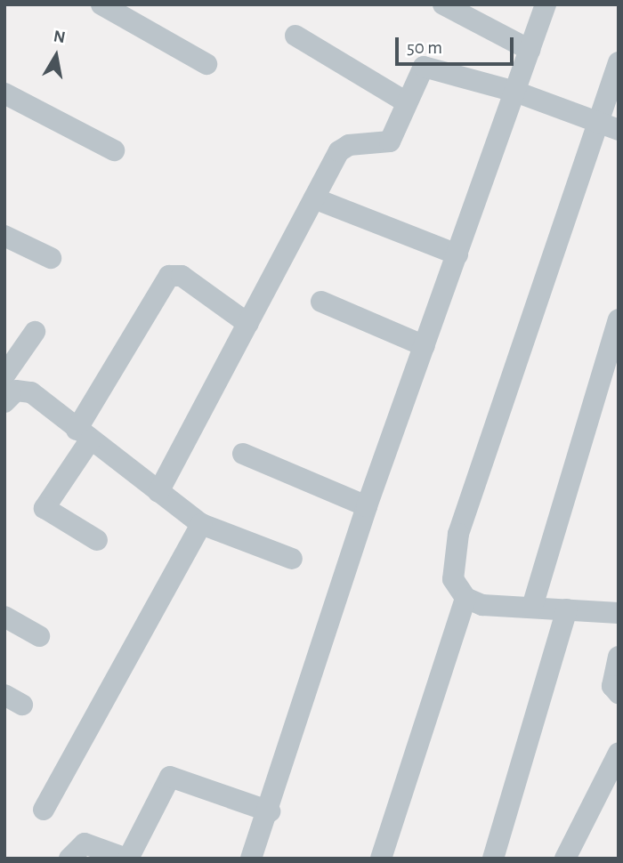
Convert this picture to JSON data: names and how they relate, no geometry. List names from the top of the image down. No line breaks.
{"scale_bar":"50 m","north":"top"}
